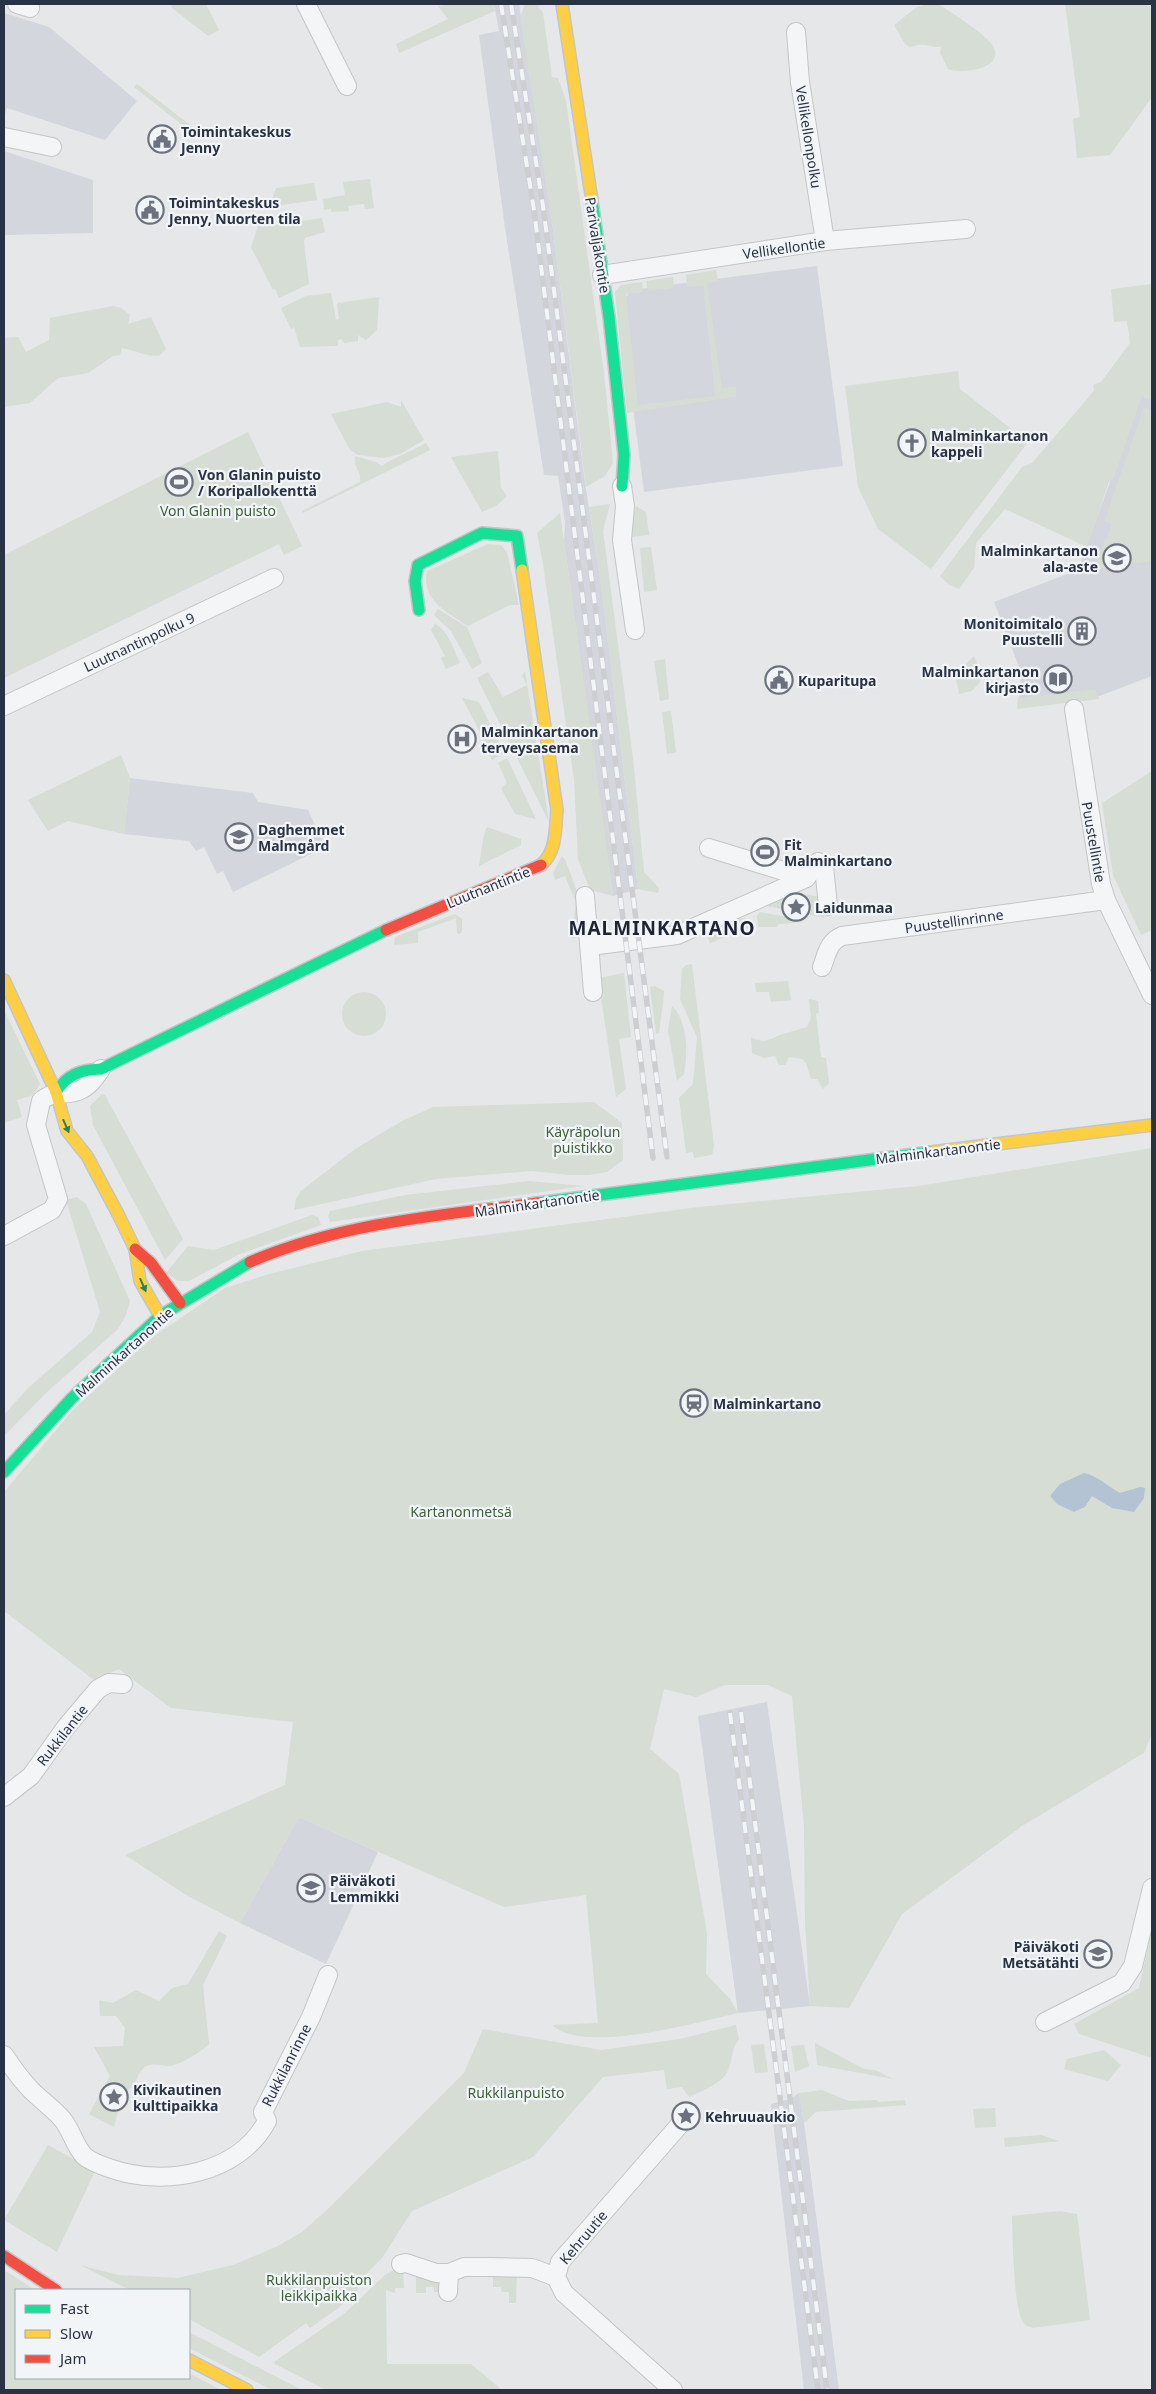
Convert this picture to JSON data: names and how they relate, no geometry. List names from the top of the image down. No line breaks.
{"streets":{"street":["Vellikellonpolku","Parivaljakontie","Vellikellontie","Luutnantinpolku 9","Puustellintie","Luutnantintie","Puustellinrinne","Malminkartanontie","Rukkilantie","Rukkilanrinne","Kehruutie"]},"crossings":[["Vellikellonpolku","Vellikellontie"],["Parivaljakontie","Vellikellontie"],["Puustellintie","Puustellinrinne"]],"districts":["MALMINKARTANO"],"parks":["Von Glanin puisto","Käyräpolun puistikko","Kartanonmetsä","Rukkilanpuisto","Rukkilanpuiston leikkipaikka"],"places":{"public building":["Toimintakeskus Jenny","Toimintakeskus Jenny, Nuorten tila","Kuparitupa"],"church":["Malminkartanon kappeli"],"sports":["Von Glanin puisto / Koripallokenttä","Fit Malminkartano"],"school or university":["Malminkartanon ala-aste","Daghemmet Malmgård","Päiväkoti Lemmikki","Päiväkoti Metsätähti"],"building":["Monitoimitalo Puustelli"],"library":["Malminkartanon kirjasto"],"hospital":["Malminkartanon terveysasema"],"place":["Laidunmaa","Kivikautinen kulttipaikka","Kehruuaukio"],"station":["Malminkartano"]},"legend":["Fast","Slow","Jam"]}
